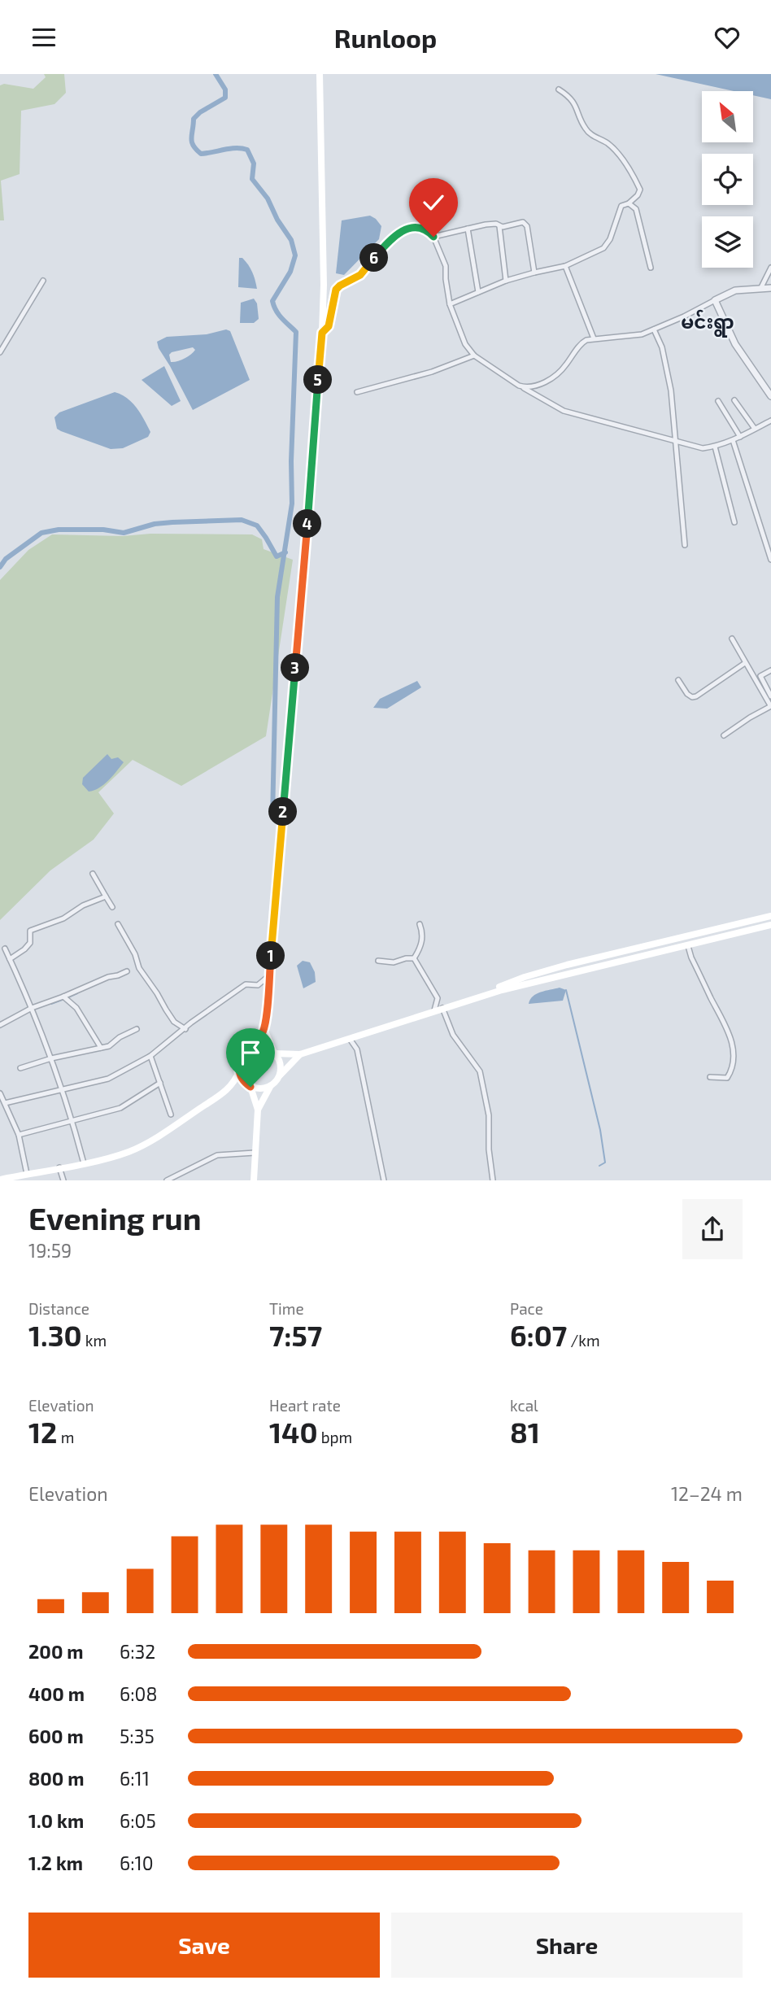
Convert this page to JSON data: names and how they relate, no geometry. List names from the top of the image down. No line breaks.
{"districts":["မင်းရွာ"],"north":"top left","page":{"header":"Runloop","pins":["6","5","4","3","2","1"],"heading":["Evening run","19:59"],"stats":[["Distance","1.30 km"],["Time","7:57"],["Pace","6:07 /km"],["Elevation","12 m"],["Heart rate","140 bpm"],["kcal","81"]],"chart":["Elevation","12–24 m"],"list":[{"name":"200 m","note":"6:32"},{"name":"400 m","note":"6:08"},{"name":"600 m","note":"5:35"},{"name":"800 m","note":"6:11"},{"name":"1.0 km","note":"6:05"},{"name":"1.2 km","note":"6:10"}],"buttons":["Save","Share"]}}
